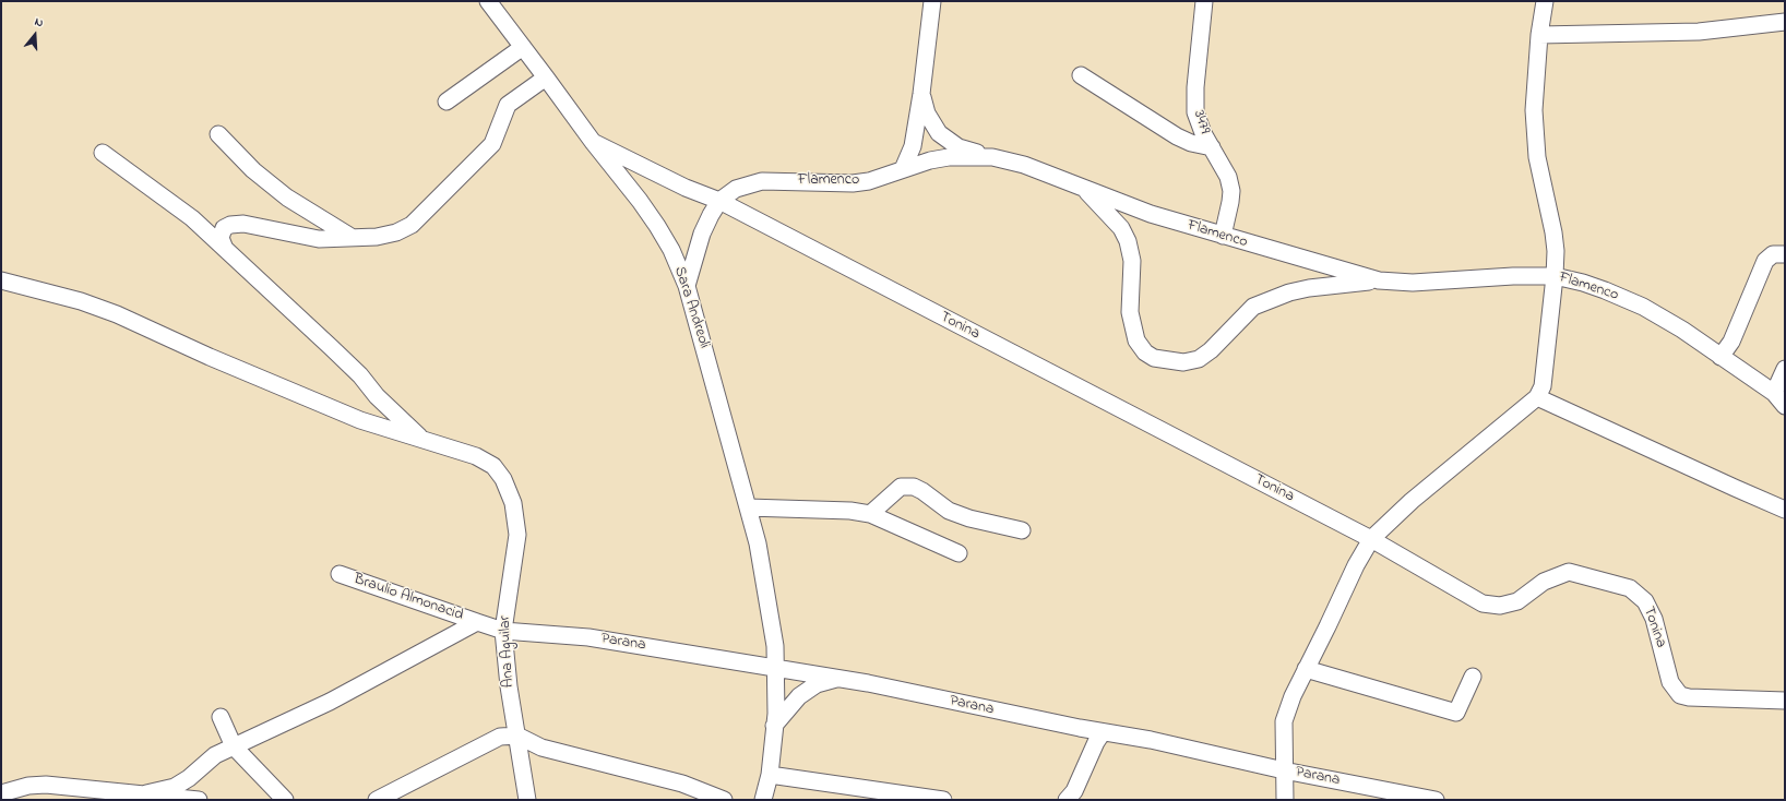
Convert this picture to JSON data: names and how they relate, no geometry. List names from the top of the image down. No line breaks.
{"streets":{"street":["3479","Flamenco","Sara Andreoli","Tonina","Braulio Almonacid","Parana","Ana Aguilar"]},"crossings":[["3479","Flamenco"],["Flamenco","Sara Andreoli"],["Flamenco","Tonina"],["Sara Andreoli","Tonina"],["Sara Andreoli","Parana"],["Braulio Almonacid","Parana"],["Braulio Almonacid","Ana Aguilar"],["Parana","Ana Aguilar"]],"north":"top"}
